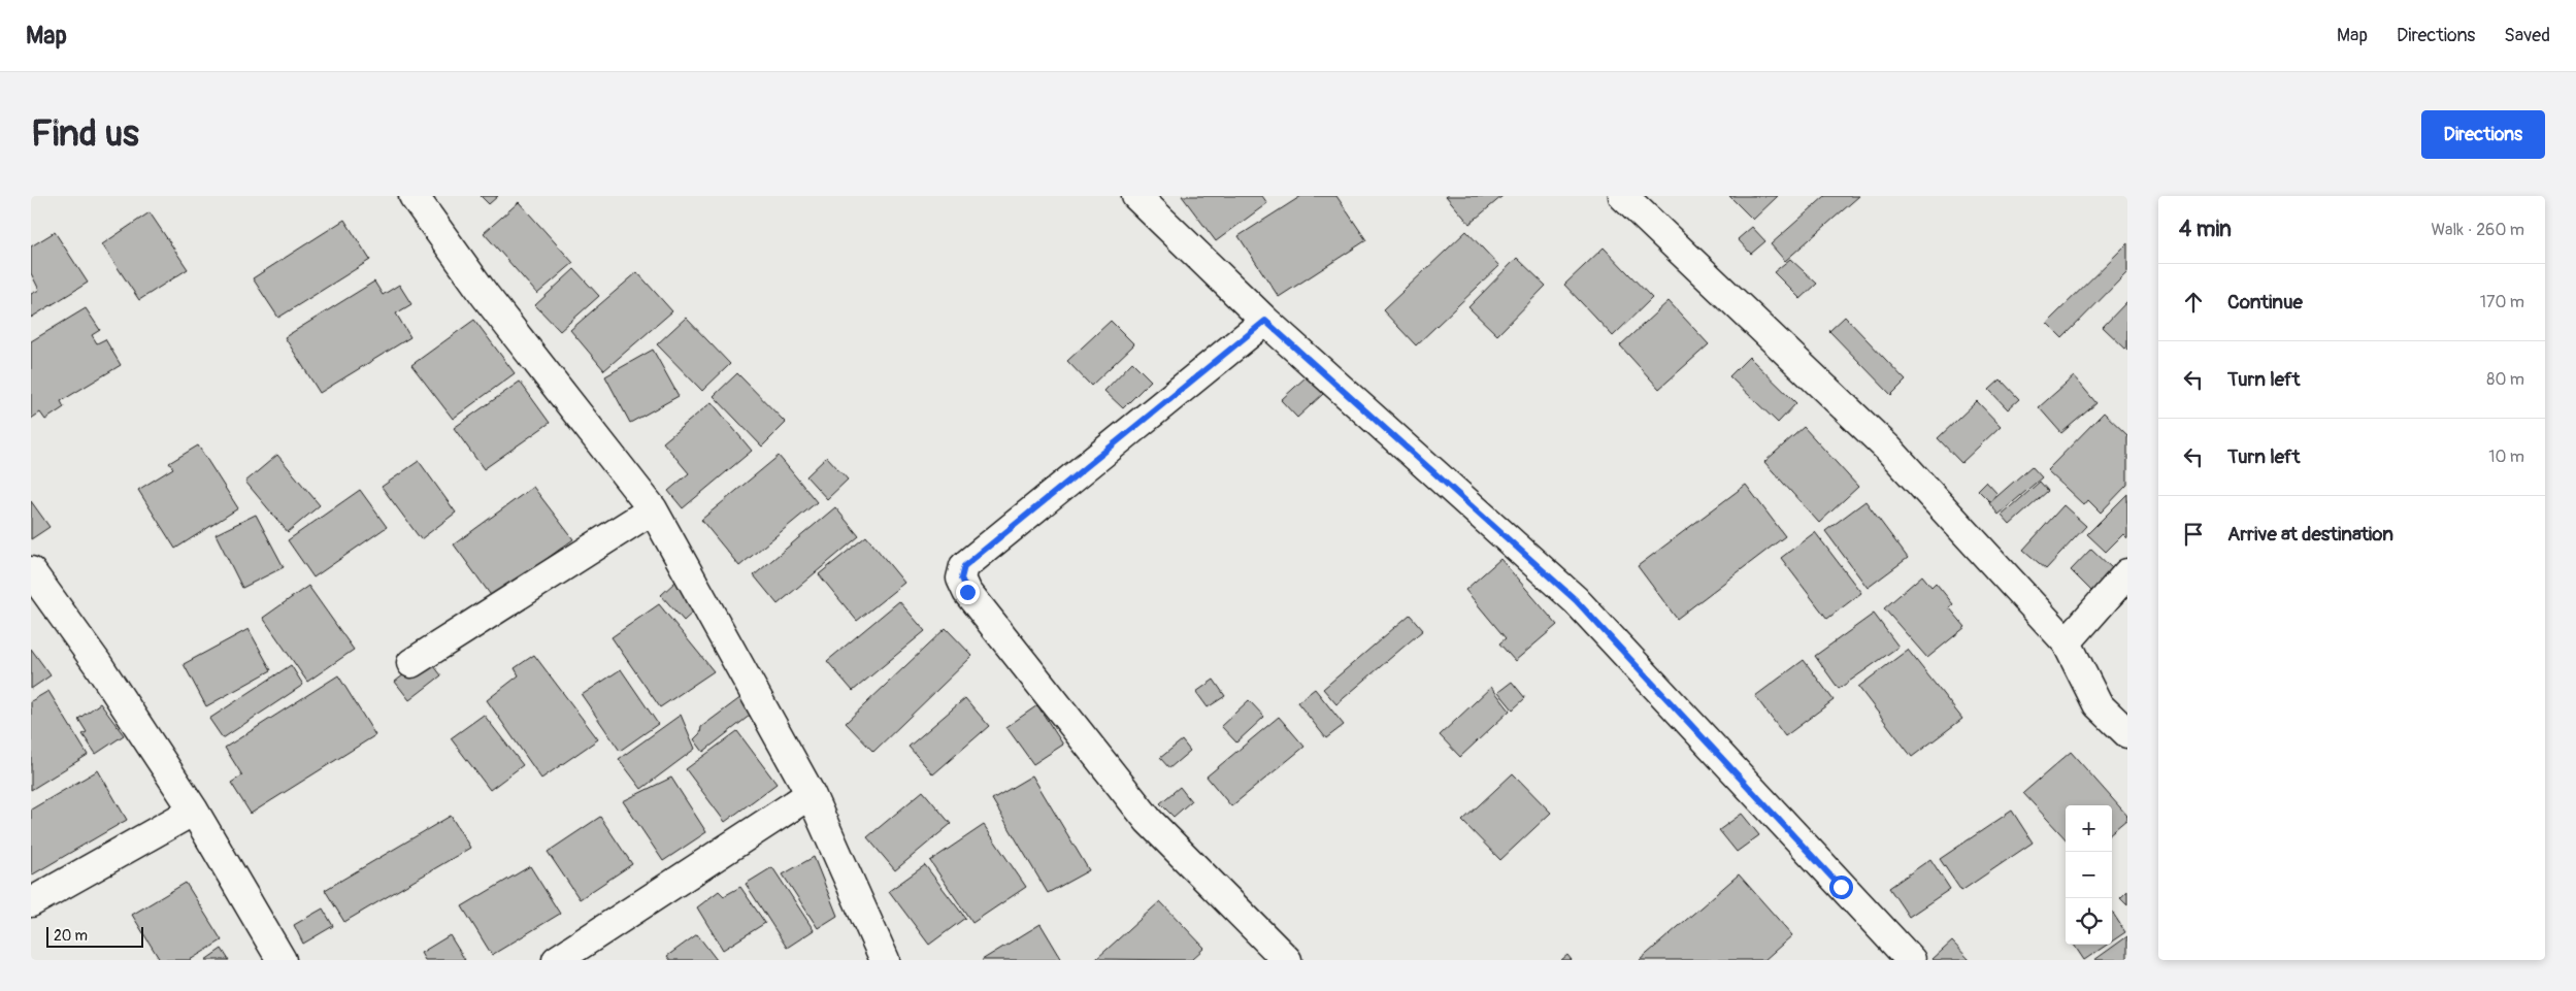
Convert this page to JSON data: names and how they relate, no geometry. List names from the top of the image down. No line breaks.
{"scale_bar":"20 m","page":{"header":"Map","nav":["Map","Directions","Saved"],"buttons":"Directions","title":"Find us","heading":["4 min","Walk · 260 m"],"list":[["Continue","170 m"],["Turn left","80 m"],["Turn left","10 m"],"Arrive at destination"],"map_buttons":["+","−"],"scale":"20 m"}}
